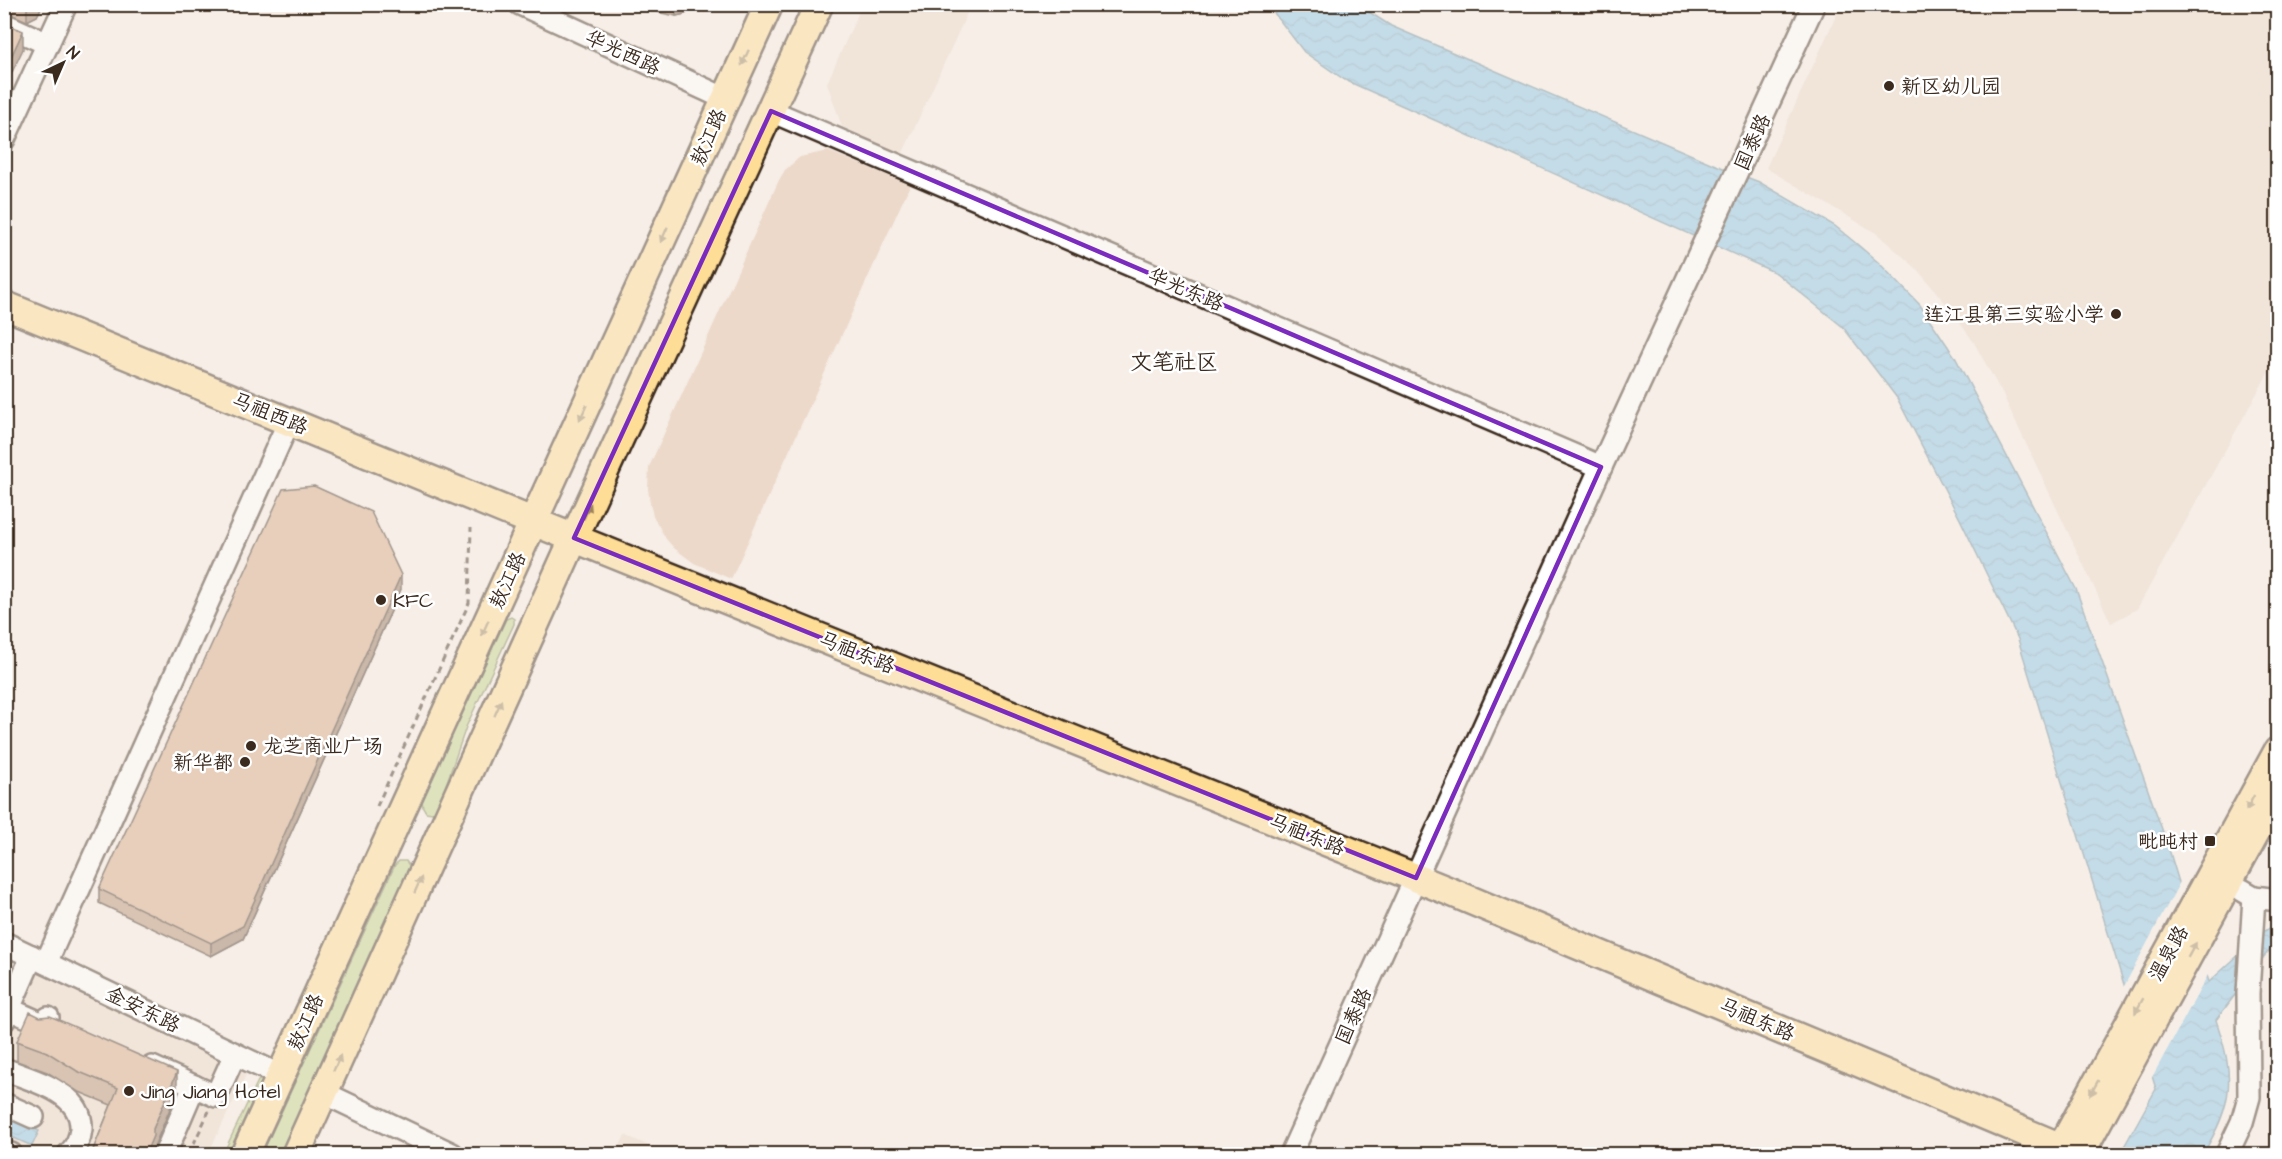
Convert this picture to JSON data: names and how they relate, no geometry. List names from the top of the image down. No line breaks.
{"streets":{"main road":["敖江路","马祖西路","马祖东路","温泉路"],"street":["华光西路","国泰路","华光东路","金安东路"]},"crossings":[["华光西路","敖江路"],["敖江路","马祖西路"],["敖江路","马祖东路"],["敖江路","金安东路"],["国泰路","华光东路"],["国泰路","马祖东路"],["马祖西路","马祖东路"],["马祖东路","温泉路"]],"districts":["文笔社区"],"places":{"other":["新区幼儿园","连江县第三实验小学","KFC","龙芝商业广场","新华都","Jing Jiang Hotel"],"transit":["毗旽村"]},"north":"top right"}
